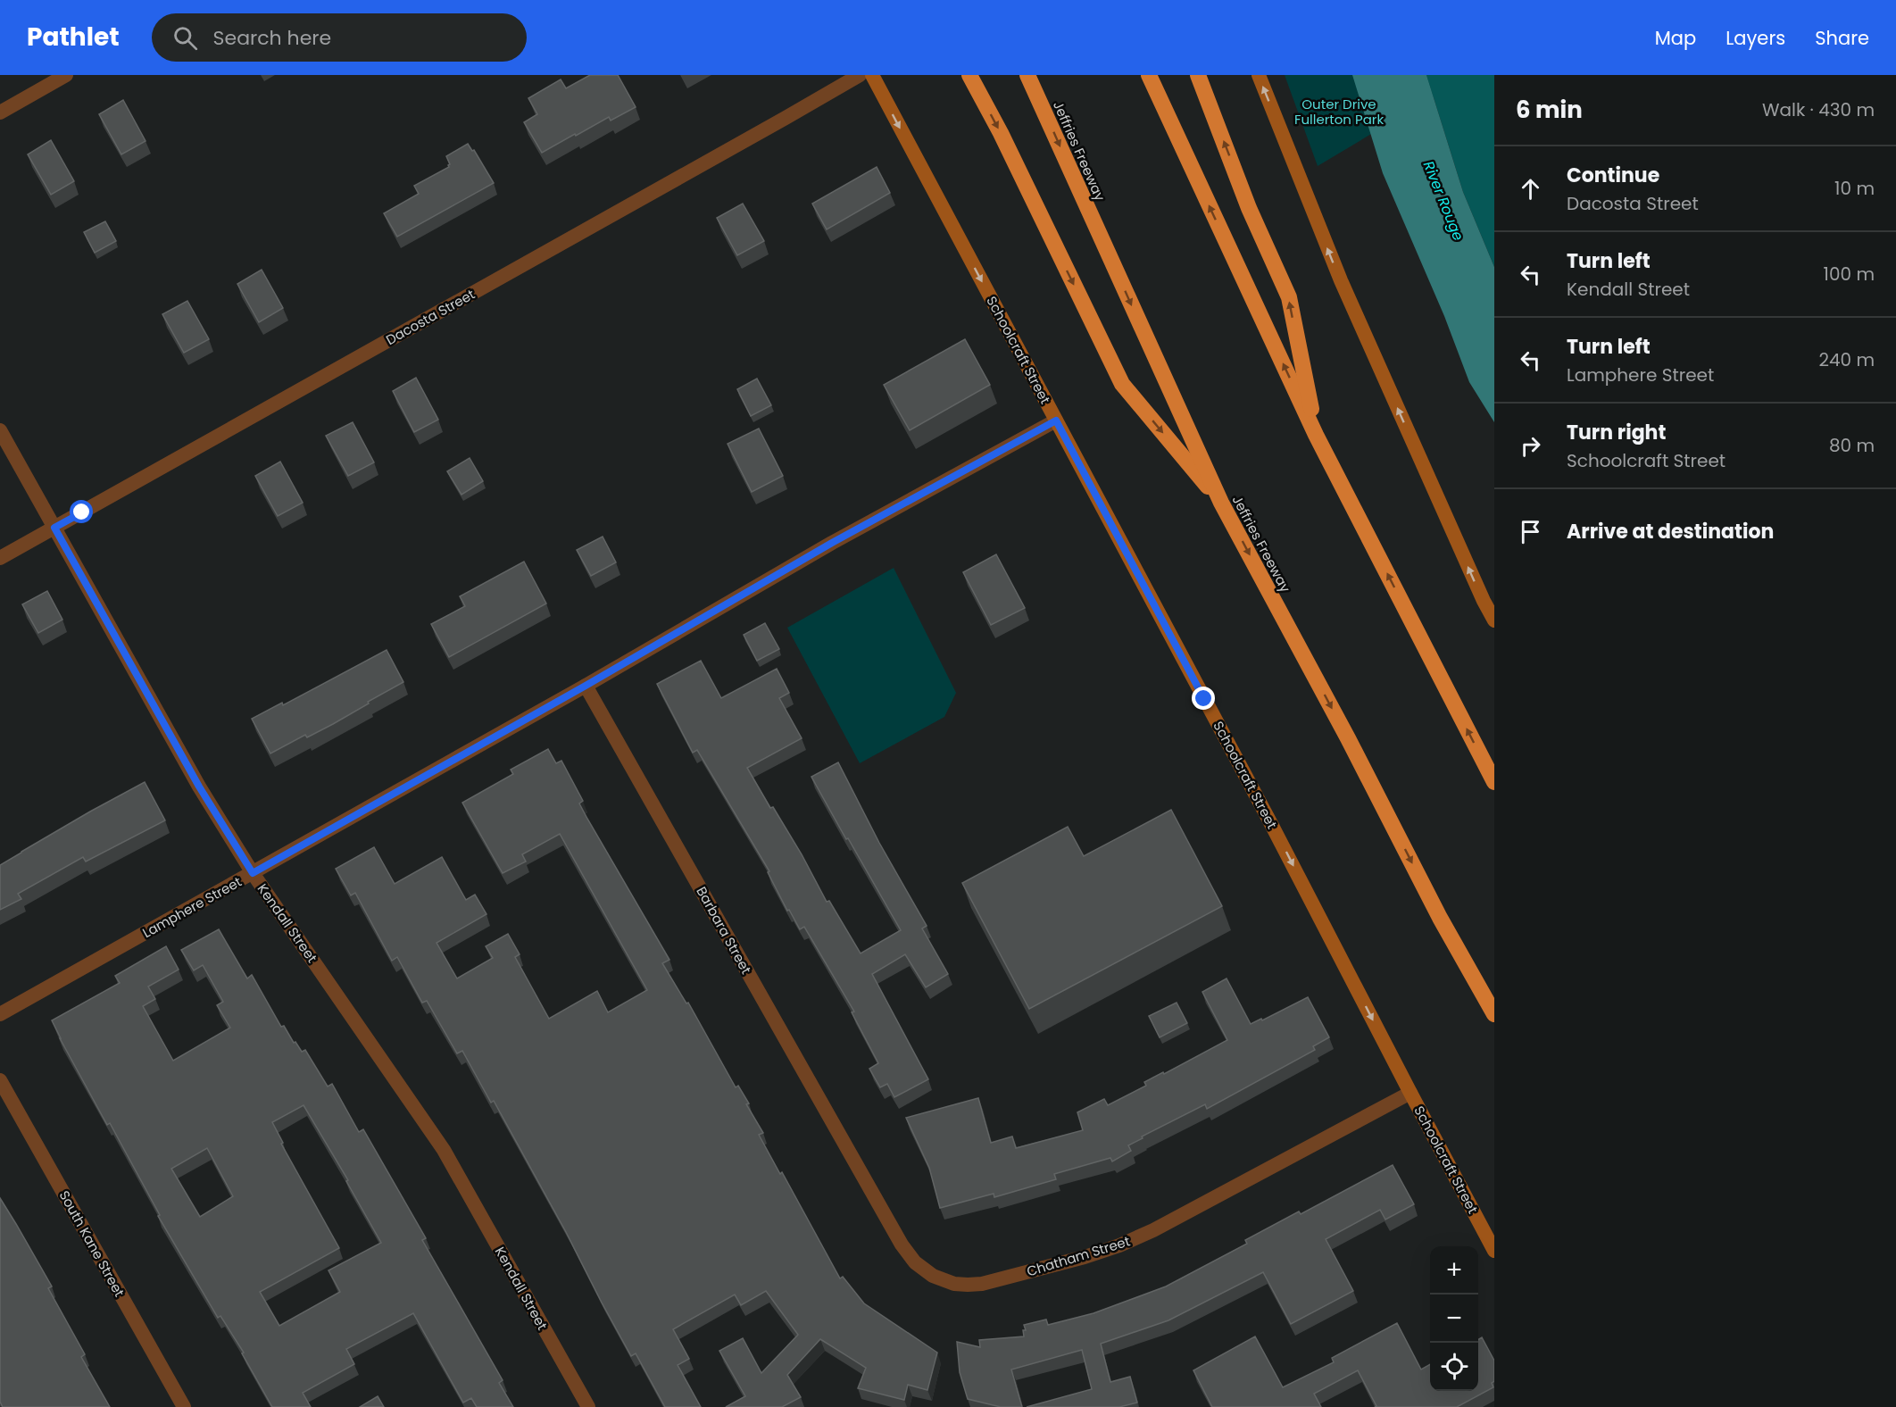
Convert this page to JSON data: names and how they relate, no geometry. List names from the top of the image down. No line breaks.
{"streets":{"highway":["Jeffries Freeway"],"main road":["Schoolcraft Street"],"street":["Dacosta Street","Lamphere Street","Kendall Street","Barbara Street","South Kane Street","Chatham Street"]},"crossings":[["Dacosta Street","Kendall Street"],["Schoolcraft Street","Lamphere Street"],["Schoolcraft Street","Chatham Street"],["Lamphere Street","Kendall Street"],["Lamphere Street","Barbara Street"],["Barbara Street","Chatham Street"]],"one_way":["Schoolcraft Street"],"water":["River Rouge"],"parks":["Outer Drive Fullerton Park"],"page":{"header":"Pathlet","search":"Search here","nav":["Map","Layers","Share"],"heading":["6 min","Walk · 430 m"],"list":[["Continue","Dacosta Street","10 m"],["Turn left","Kendall Street","100 m"],["Turn left","Lamphere Street","240 m"],["Turn right","Schoolcraft Street","80 m"],"Arrive at destination"],"map_buttons":["+","−"]}}
